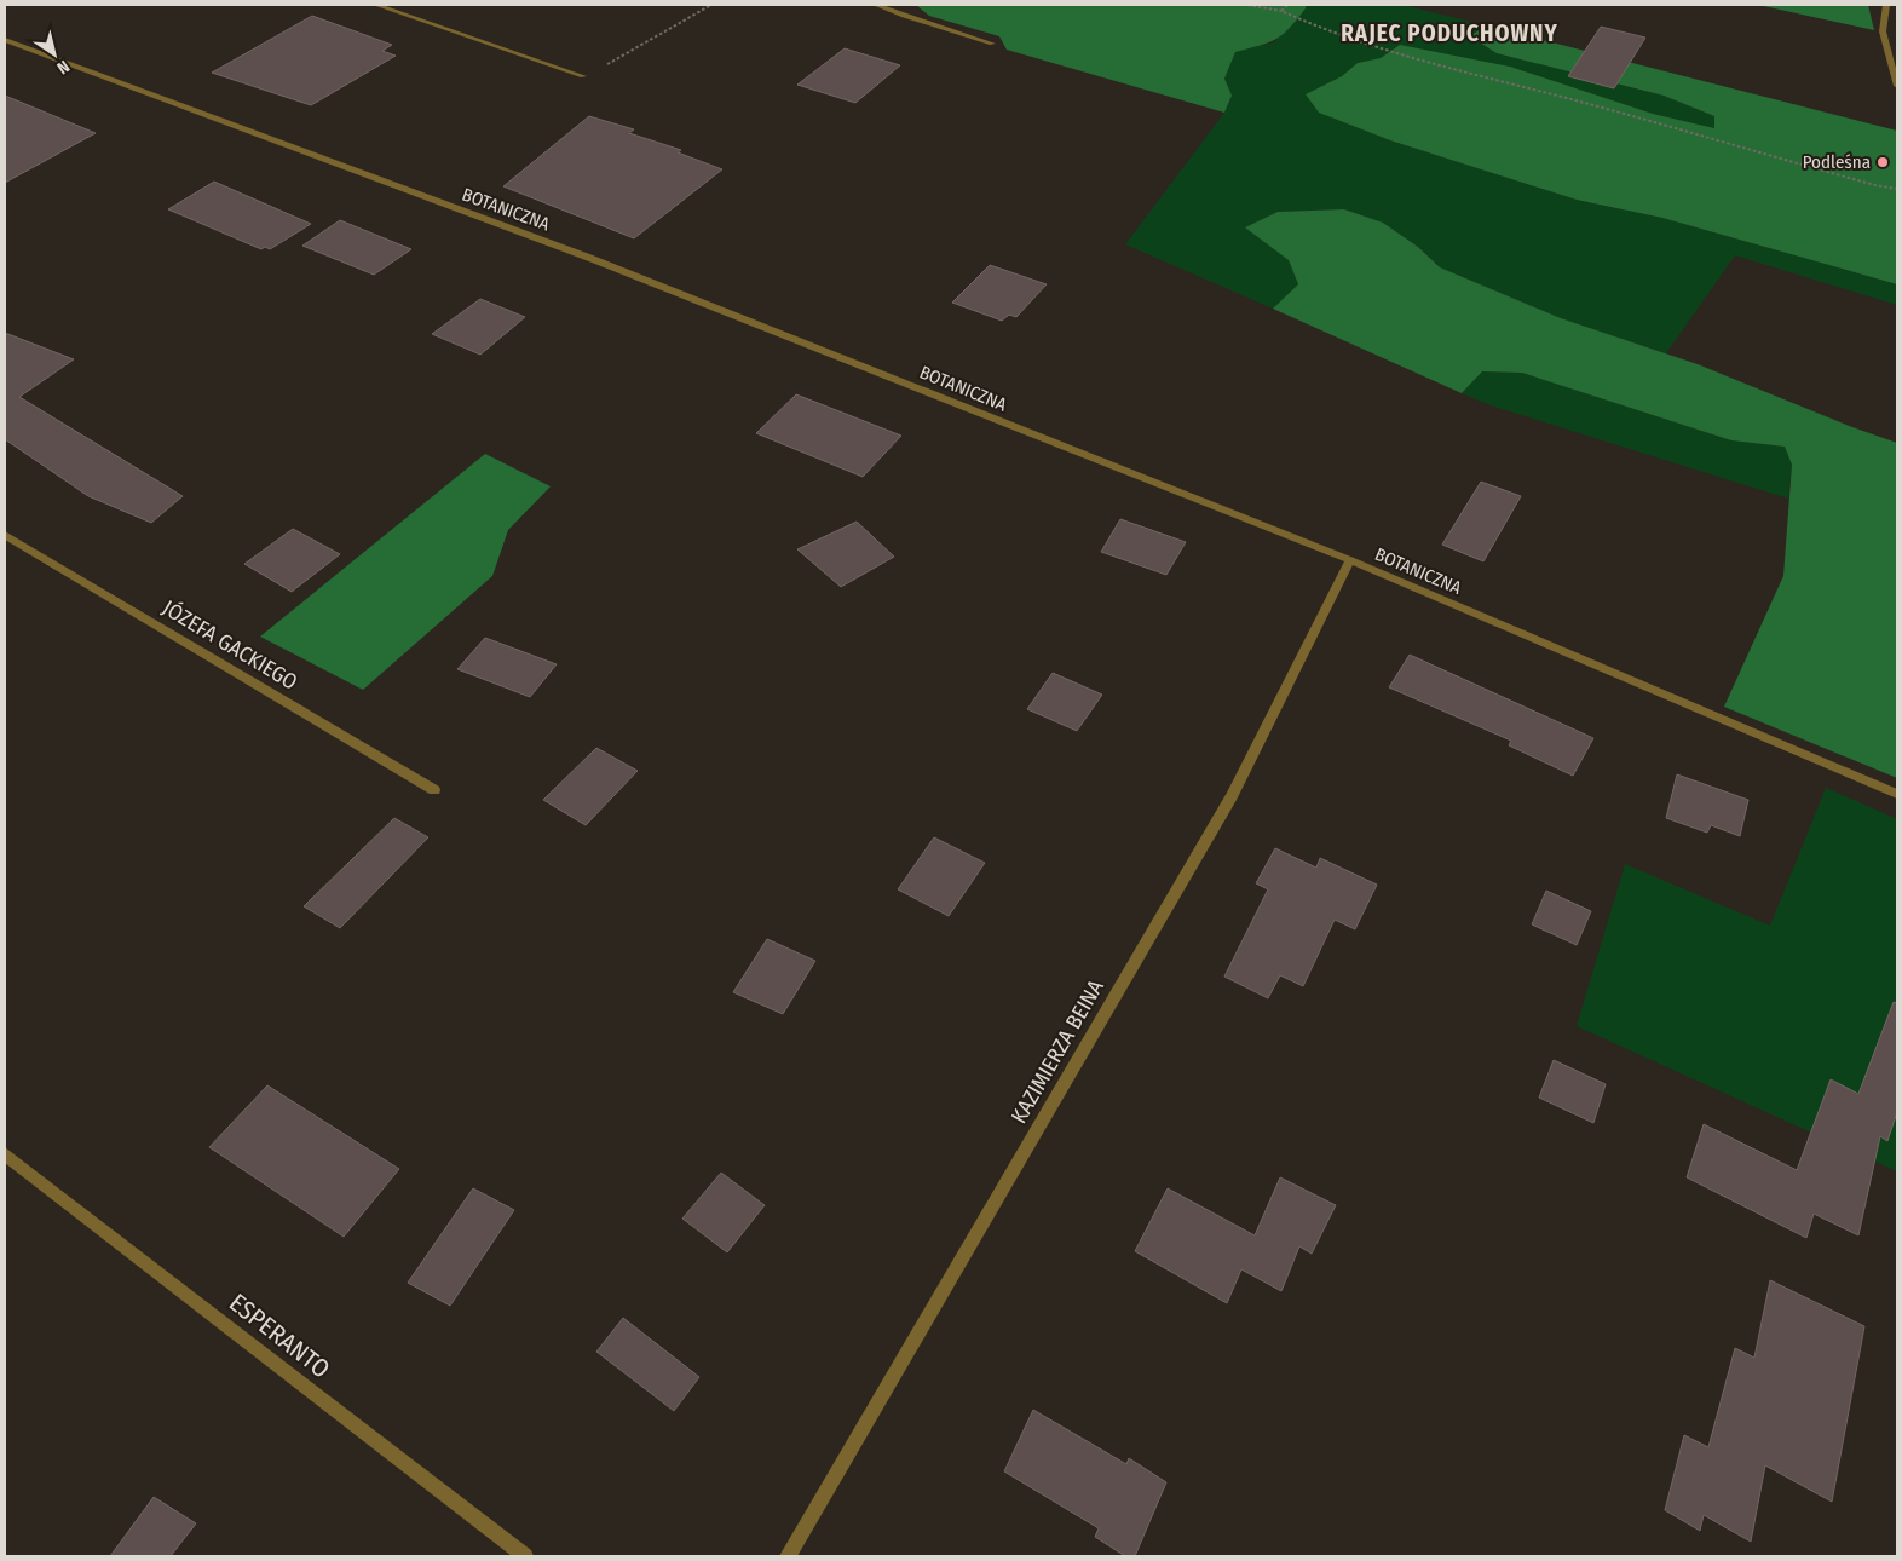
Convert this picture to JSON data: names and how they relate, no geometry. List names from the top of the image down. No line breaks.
{"streets":{"street":["BOTANICZNA","JÓZEFA GACKIEGO","KAZIMIERZA BEINA","ESPERANTO"]},"crossings":[["BOTANICZNA","KAZIMIERZA BEINA"]],"districts":["RAJEC PODUCHOWNY"],"places":["Podleśna"],"north":"bottom right"}
